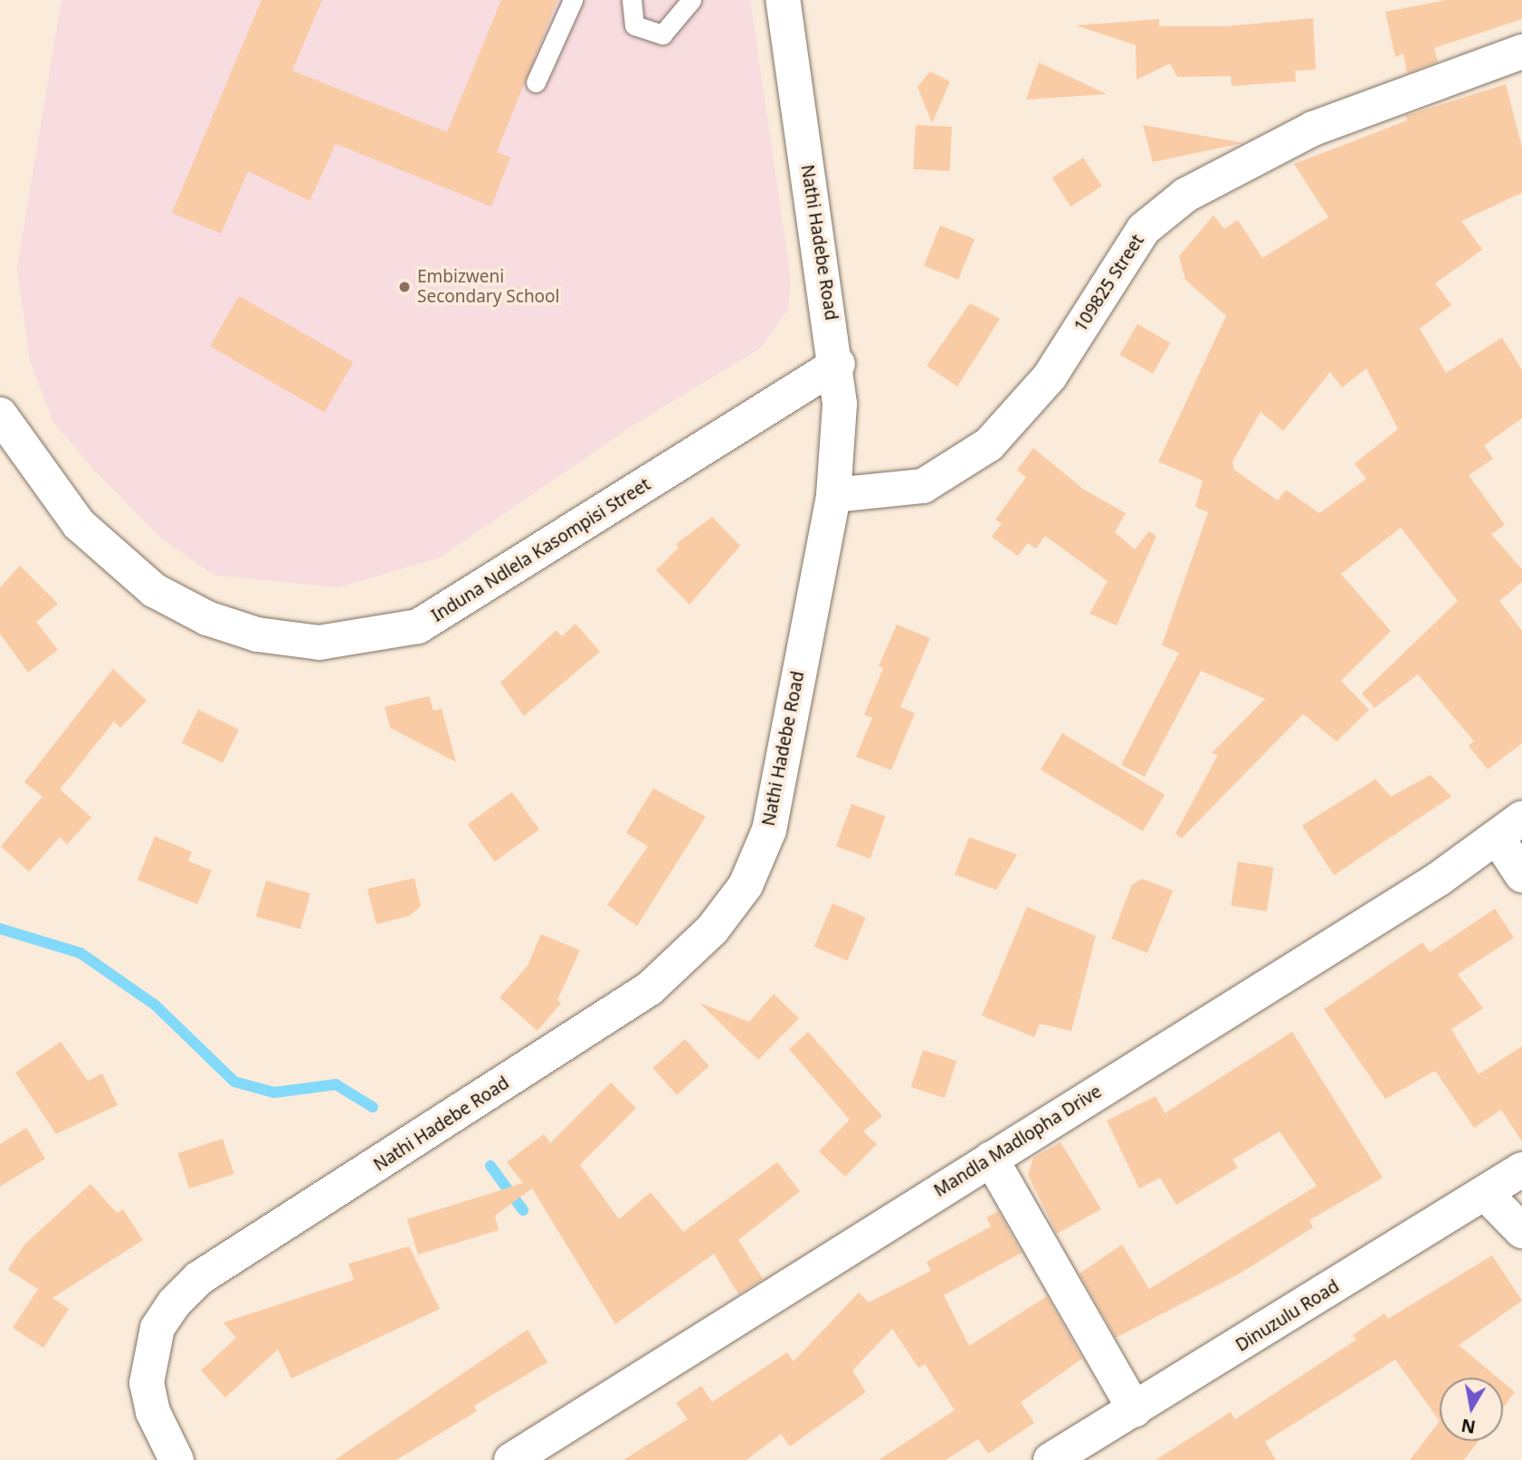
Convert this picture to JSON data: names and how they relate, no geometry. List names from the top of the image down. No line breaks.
{"streets":{"street":["Nathi Hadebe Road","109825 Street","Induna Ndlela Kasompisi Street","Mandla Madlopha Drive","Dinuzulu Road"]},"crossings":[["Nathi Hadebe Road","109825 Street"],["Nathi Hadebe Road","Induna Ndlela Kasompisi Street"]],"places":["Embizweni Secondary School"],"north":"bottom"}
